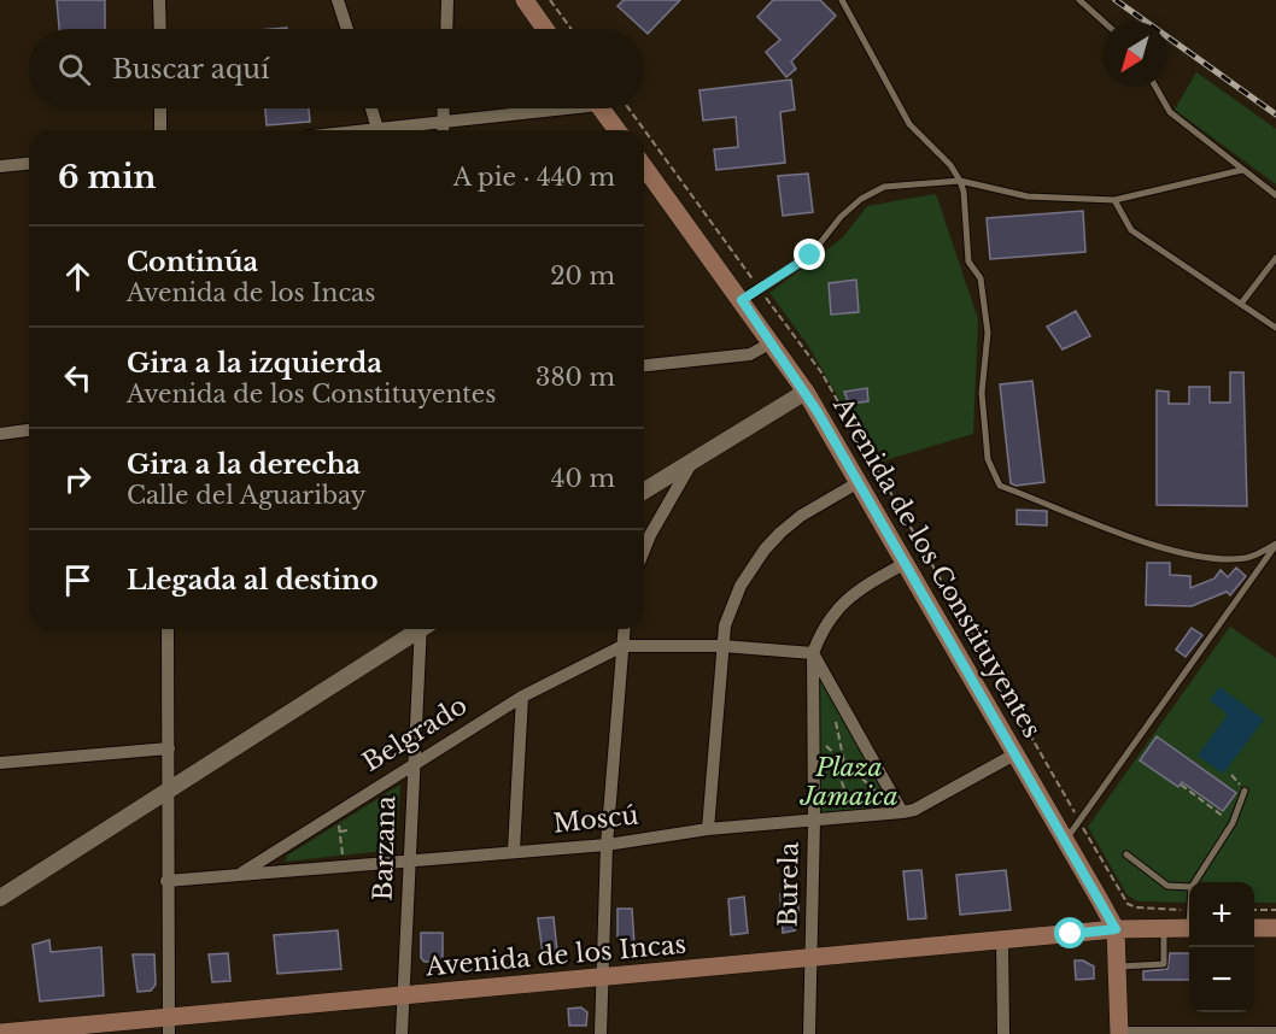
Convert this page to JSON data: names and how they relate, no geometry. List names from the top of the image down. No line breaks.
{"streets":{"main road":["Avenida de los Constituyentes","Avenida de los Incas"],"street":["Belgrado","Moscú","Barzana","Burela"]},"crossings":[["Avenida de los Constituyentes","Moscú"],["Avenida de los Constituyentes","Burela"],["Avenida de los Constituyentes","Avenida de los Incas"],["Belgrado","Moscú"],["Belgrado","Barzana"],["Moscú","Barzana"],["Moscú","Burela"],["Barzana","Avenida de los Incas"],["Burela","Avenida de los Incas"]],"parks":["Plaza Jamaica"],"north":"bottom left","page":{"search":"Buscar aquí","heading":["6 min","A pie · 440 m"],"list":[["Continúa","Avenida de los Incas","20 m"],["Gira a la izquierda","Avenida de los Constituyentes","380 m"],["Gira a la derecha","Calle del Aguaribay","40 m"],"Llegada al destino"],"map_buttons":["+","−"]}}
